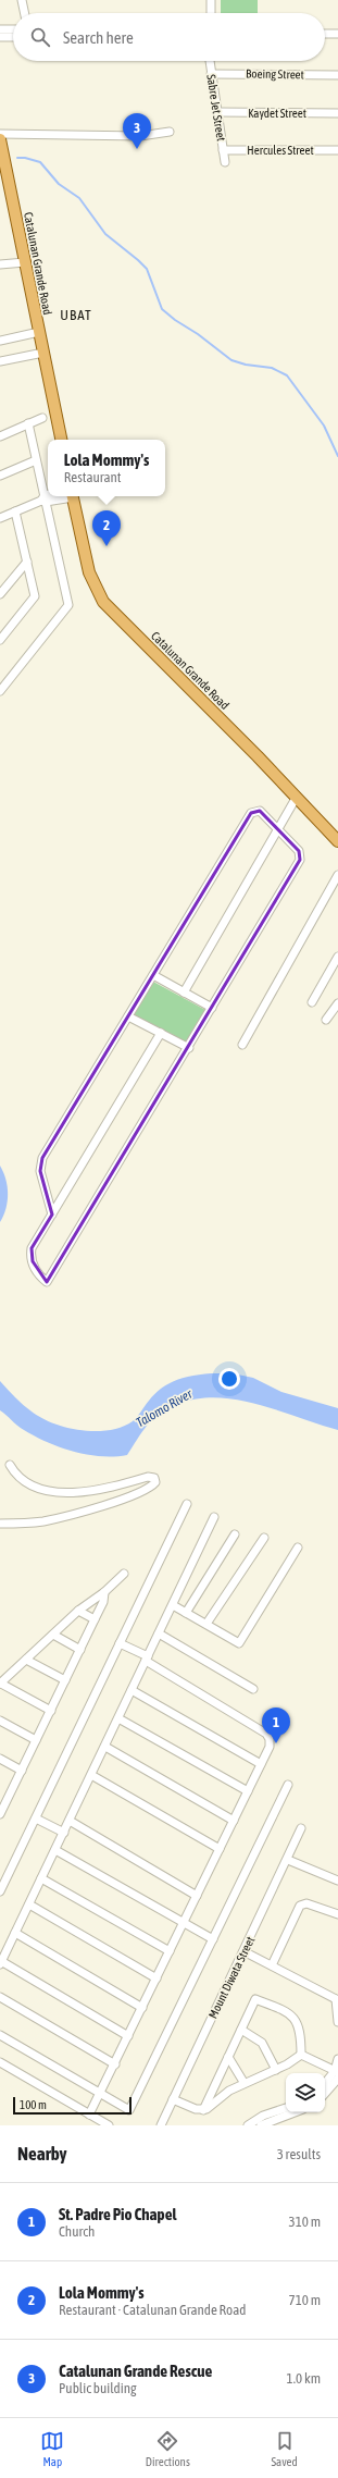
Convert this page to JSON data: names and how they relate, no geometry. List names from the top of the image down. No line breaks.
{"streets":{"main road":["Catalunan Grande Road"],"street":["Boeing Street","Sabre Jet Street","Kaydet Street","Hercules Street","Mount Diwata Street"]},"crossings":[["Boeing Street","Sabre Jet Street"],["Sabre Jet Street","Kaydet Street"],["Sabre Jet Street","Hercules Street"]],"districts":["UBAT"],"water":["Talomo River"],"scale_bar":"100 m","page":{"search":"Search here","pins":["3","2","1"],"popup":["Lola Mommy's","Restaurant"],"scale":"100 m","heading":["Nearby","3 results"],"list":[{"mark":"1","name":"St. Padre Pio Chapel","note":"Church","value":"310 m"},{"mark":"2","name":"Lola Mommy's","note":"Restaurant · Catalunan Grande Road","value":"710 m"},{"mark":"3","name":"Catalunan Grande Rescue","note":"Public building","value":"1.0 km"}],"nav":["Map","Directions","Saved"]}}
